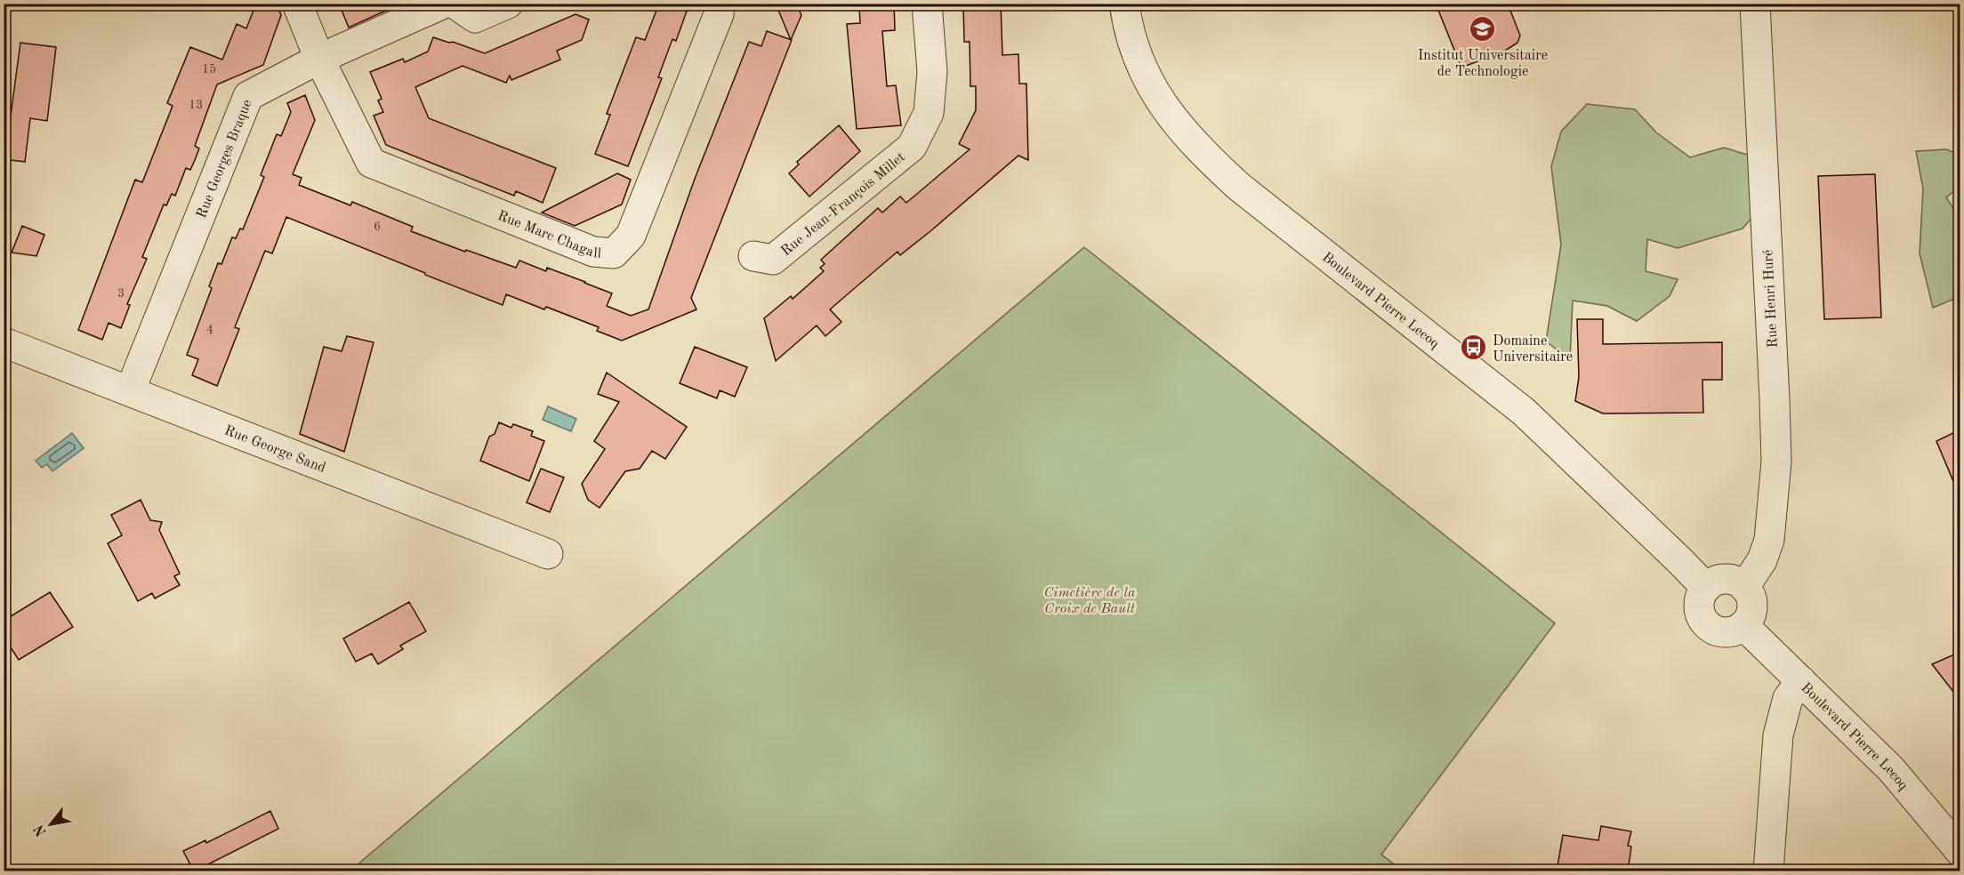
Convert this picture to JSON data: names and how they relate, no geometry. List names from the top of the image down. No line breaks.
{"streets":{"street":["Rue Georges Braque","Rue Jean-François Millet","Rue Marc Chagall","Boulevard Pierre Lecoq","Rue Henri Huré","Rue George Sand"]},"crossings":[["Rue Georges Braque","Rue Marc Chagall"],["Rue Georges Braque","Rue George Sand"],["Boulevard Pierre Lecoq","Rue Henri Huré"]],"parks":["Cimetière de la Croix de Bault"],"places":{"school or university":["Institut Universitaire de Technologie"],"bus stop":["Domaine Universitaire"]},"house_numbers":["15","13","6","3","4"],"north":"bottom left"}
